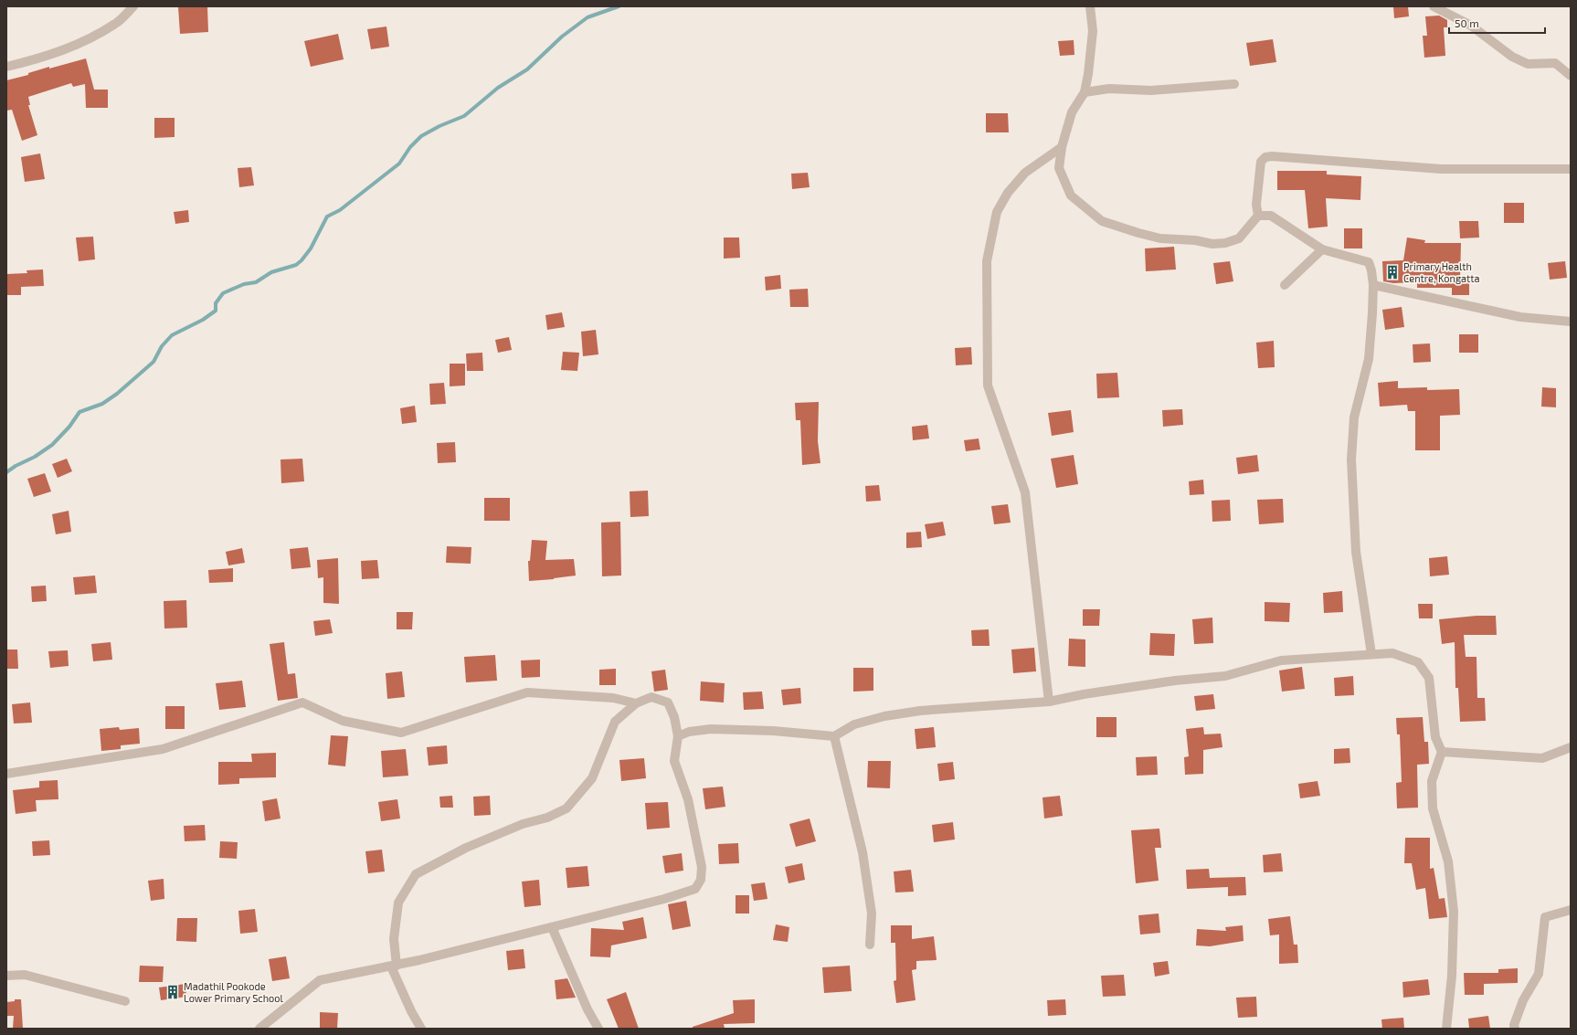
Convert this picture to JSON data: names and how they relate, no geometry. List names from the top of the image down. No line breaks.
{"places":{"building":["Primary Health Centre, Kongatta","Madathil Pookode Lower Primary School"]},"scale_bar":"50 m"}
